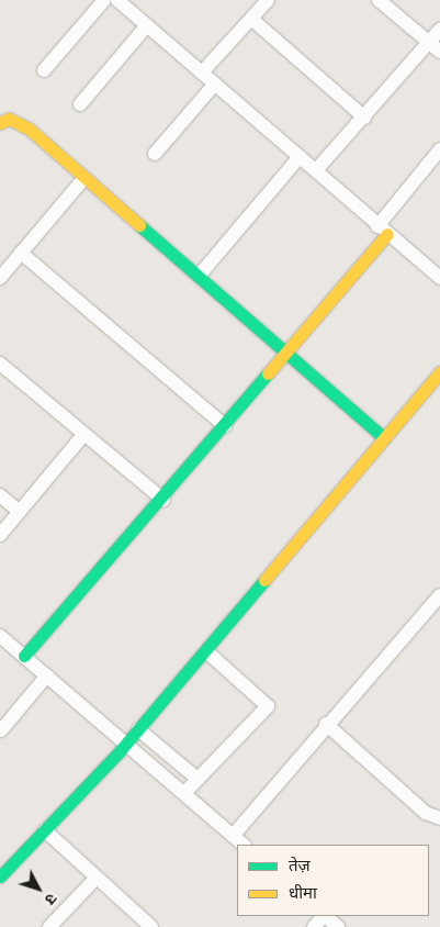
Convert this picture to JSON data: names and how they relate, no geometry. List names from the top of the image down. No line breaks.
{"legend":["तेज़","धीमा"],"north":"bottom right"}
